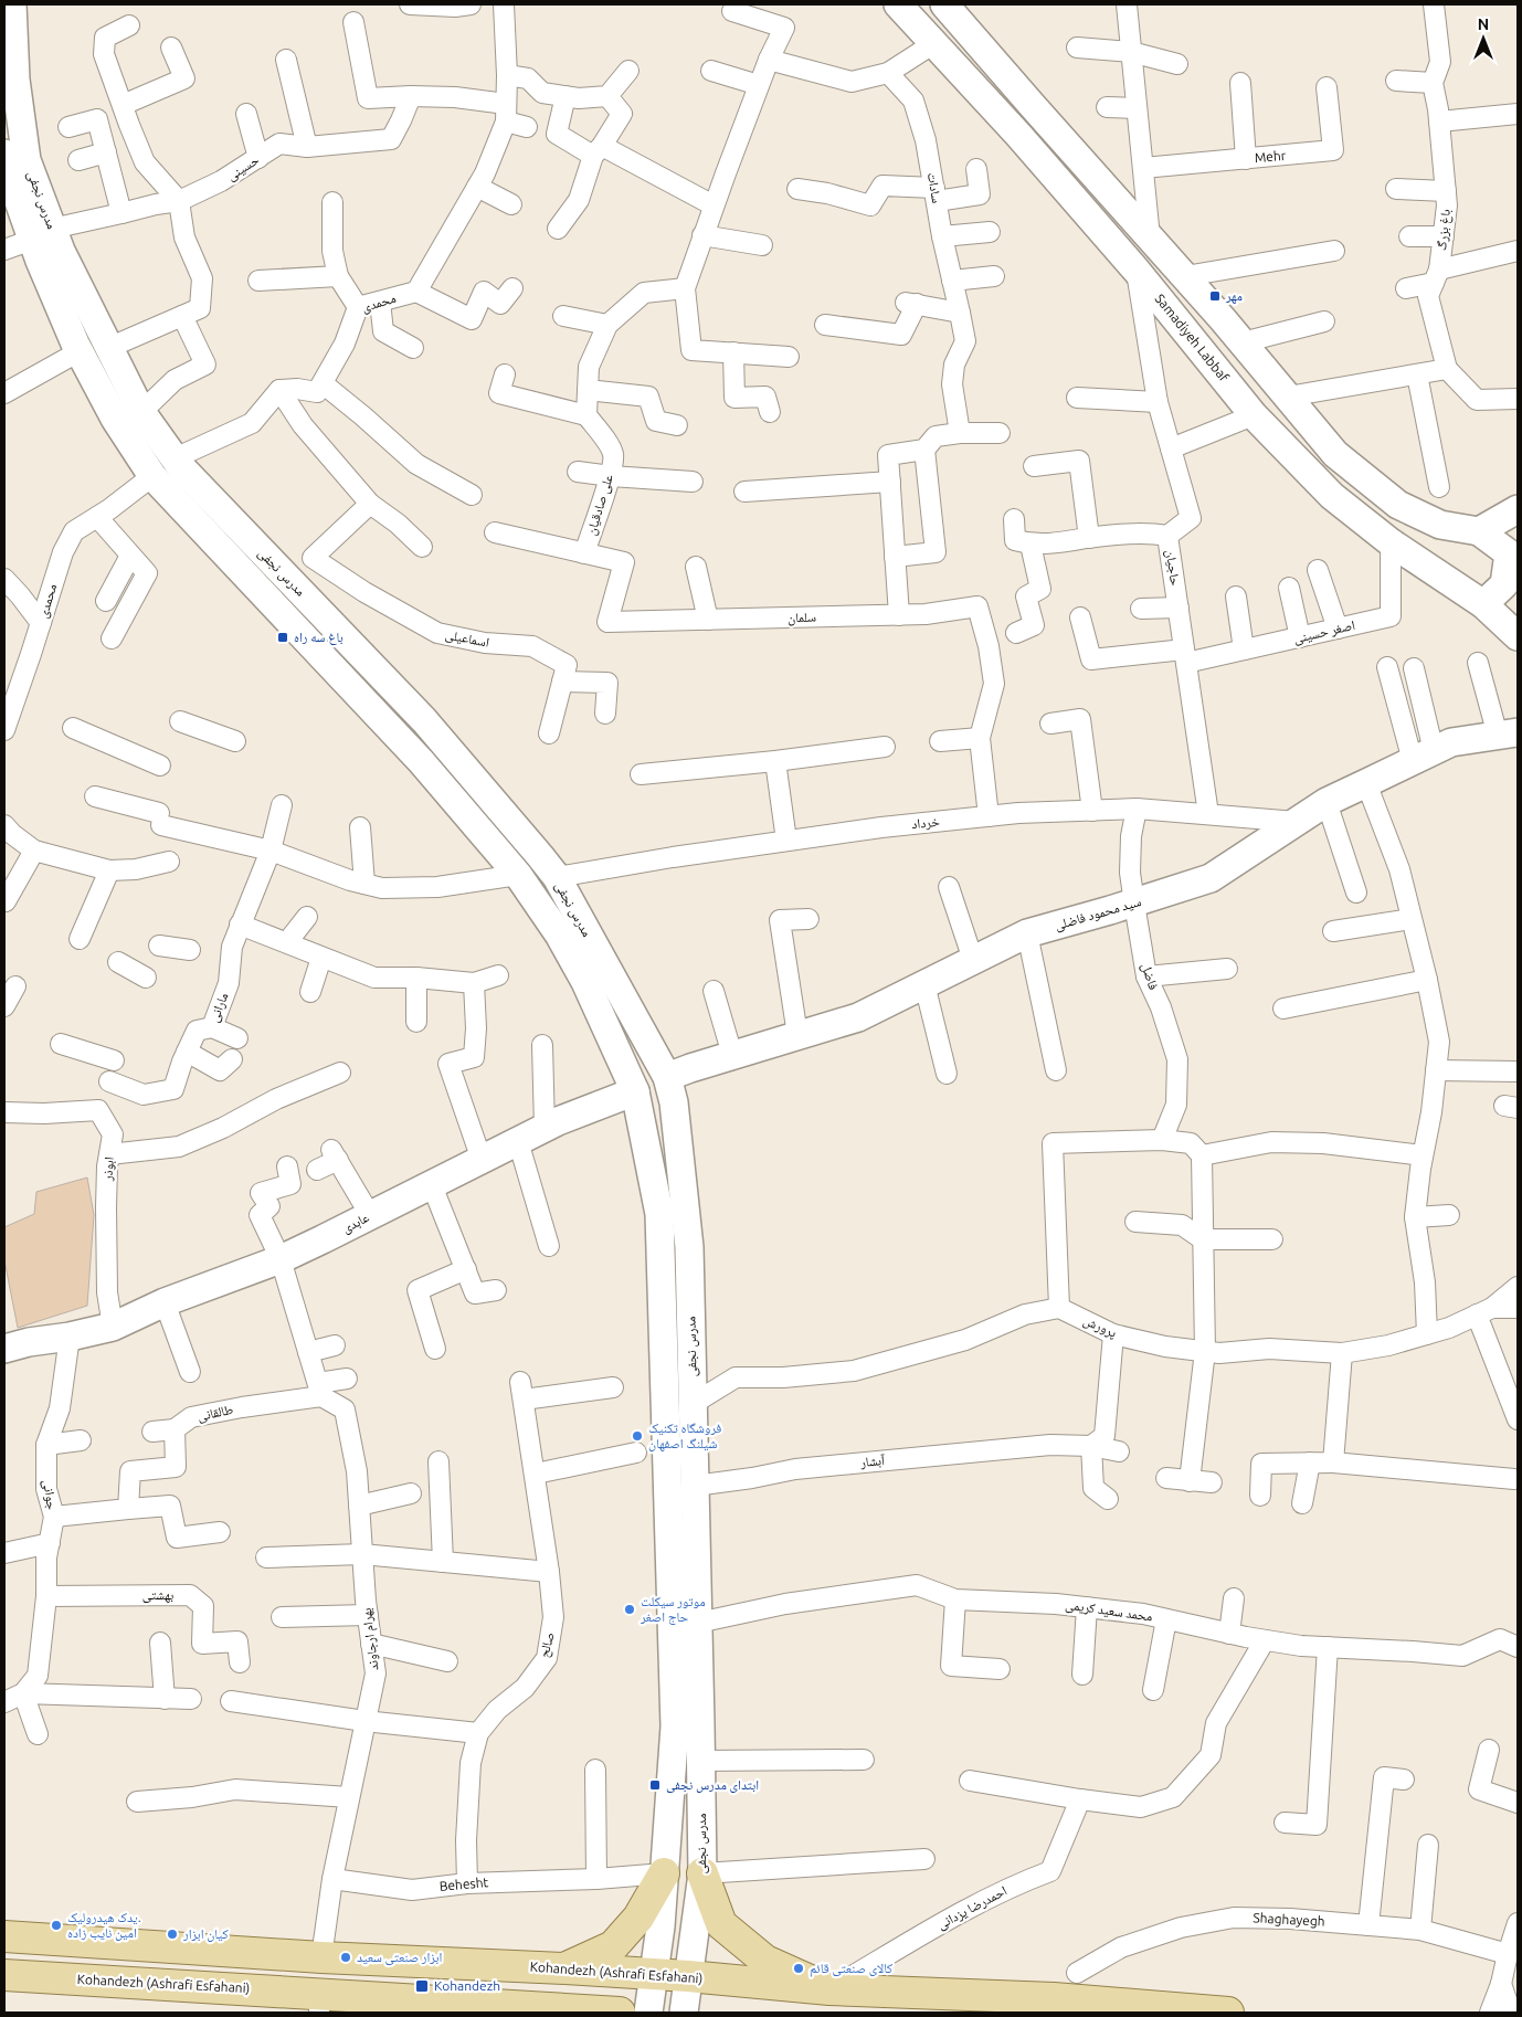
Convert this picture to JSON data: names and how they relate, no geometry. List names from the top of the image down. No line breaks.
{"streets":{"main road":["مدرس نجفی","Samadiyeh Labbaf","سید محمود فاضلی","عابدی","Kohandezh (Ashrafi Esfahani)"],"street":["Mehr","حسینی","سادات","باغ بزرگ","محمدی","علی صادقیان","حاجیان","سلمان","اصغر حسینی","اسماعیلی","خرداد","فاضل","مارانی","ابوذر","پرورش","طالقانی","آبشار","جوانی","بهشتی","محمد سعید کریمی","بهرام ارجاوند","صالح","Behesht","احمدرضا یزدانی","Shaghayegh"]},"crossings":[["حسینی","مدرس نجفی"],["مدرس نجفی","محمدی"],["مدرس نجفی","خرداد"],["مدرس نجفی","سید محمود فاضلی"],["مدرس نجفی","عابدی"],["مدرس نجفی","آبشار"],["مدرس نجفی","محمد سعید کریمی"],["مدرس نجفی","Behesht"],["مدرس نجفی","Kohandezh (Ashrafi Esfahani)"],["Samadiyeh Labbaf","حاجیان"],["Samadiyeh Labbaf","اصغر حسینی"],["علی صادقیان","سلمان"],["حاجیان","اصغر حسینی"],["حاجیان","خرداد"],["سلمان","خرداد"],["خرداد","سید محمود فاضلی"],["خرداد","فاضل"],["سید محمود فاضلی","فاضل"],["ابوذر","عابدی"],["عابدی","جوانی"],["طالقانی","بهرام ارجاوند"],["جوانی","بهشتی"],["بهرام ارجاوند","Behesht"],["بهرام ارجاوند","Kohandezh (Ashrafi Esfahani)"],["احمدرضا یزدانی","Kohandezh (Ashrafi Esfahani)"]],"places":{"transit":["مهر","باغ سه راه","ابتدای مدرس نجفی","Kohandezh"],"other":["فروشگاه تکنیک شیلنگ اصفهان","موتور سیکلت حاج اصغر","یدک هیدرولیک. امین نایب زاده","کیان ابزار","ابزار صنعتی سعید","کالای صنعتی قائم"]},"north":"top"}
